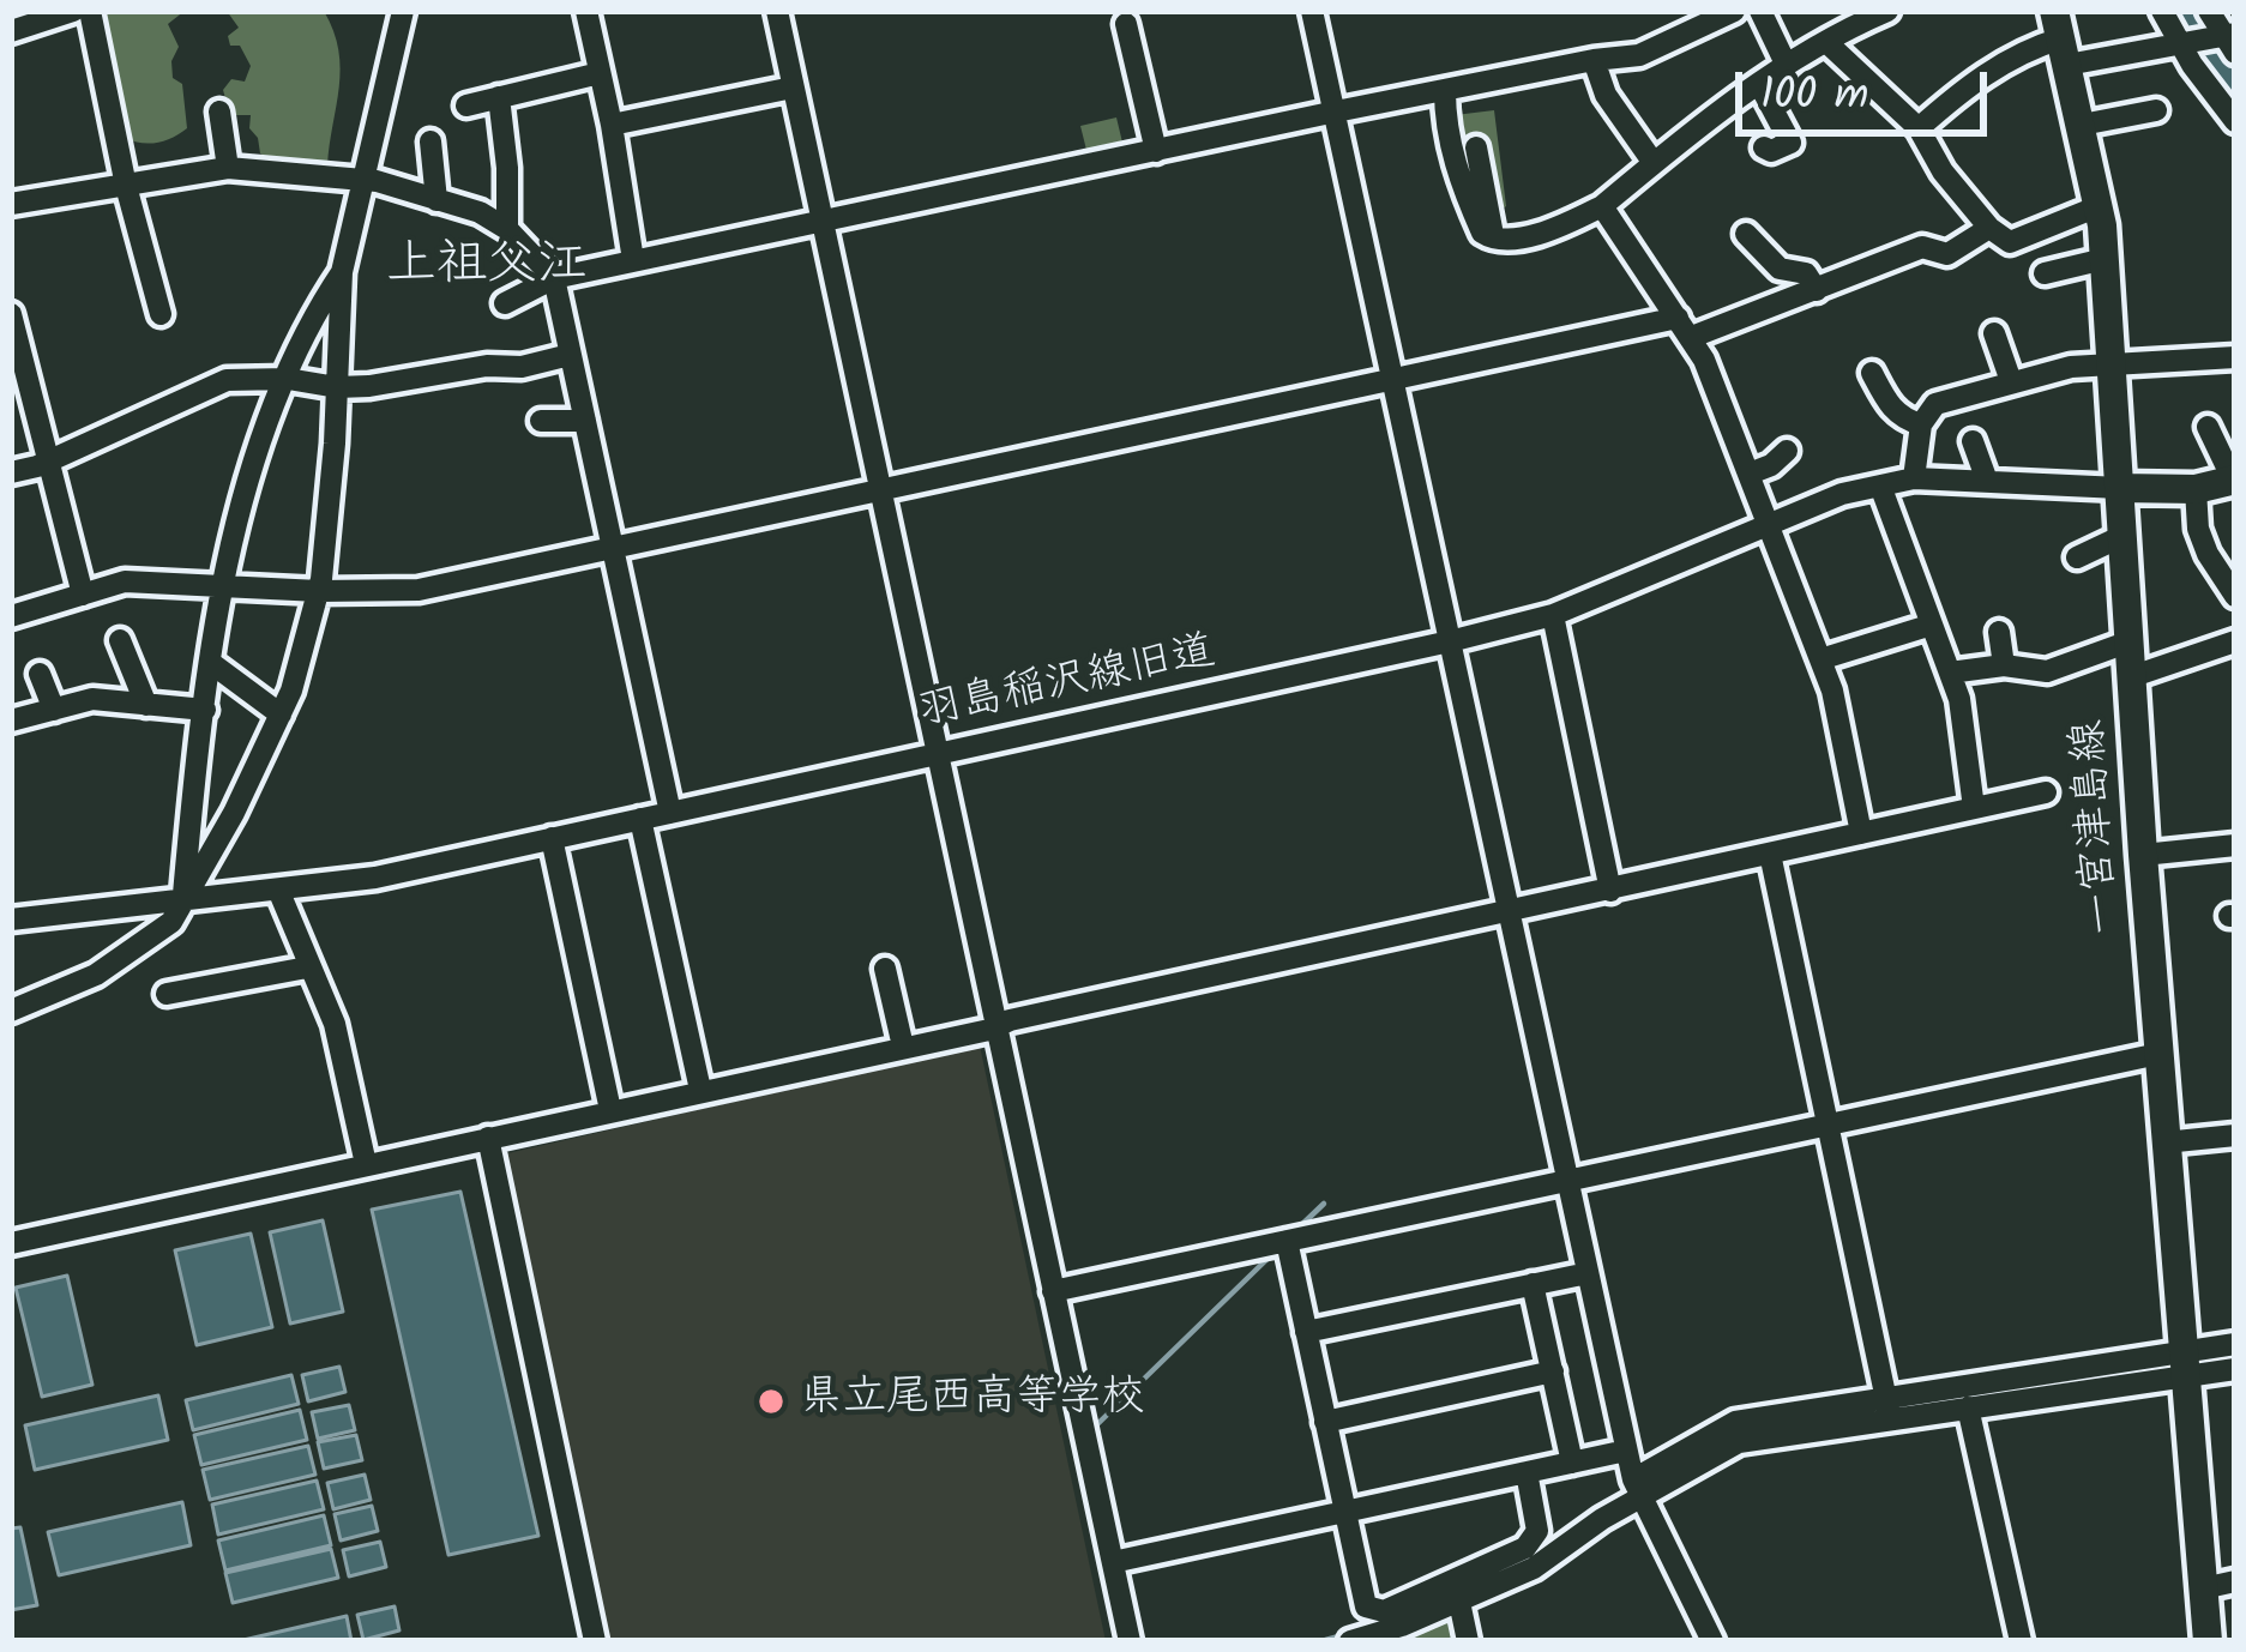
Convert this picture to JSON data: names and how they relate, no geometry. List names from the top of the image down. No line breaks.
{"streets":{"main road":["一宮津島線"],"street":["羽島稲沢線旧道"]},"crossings":[["羽島稲沢線旧道","一宮津島線"]],"districts":["上祖父江"],"places":["県立尾西高等学校"],"scale_bar":"100 m"}
